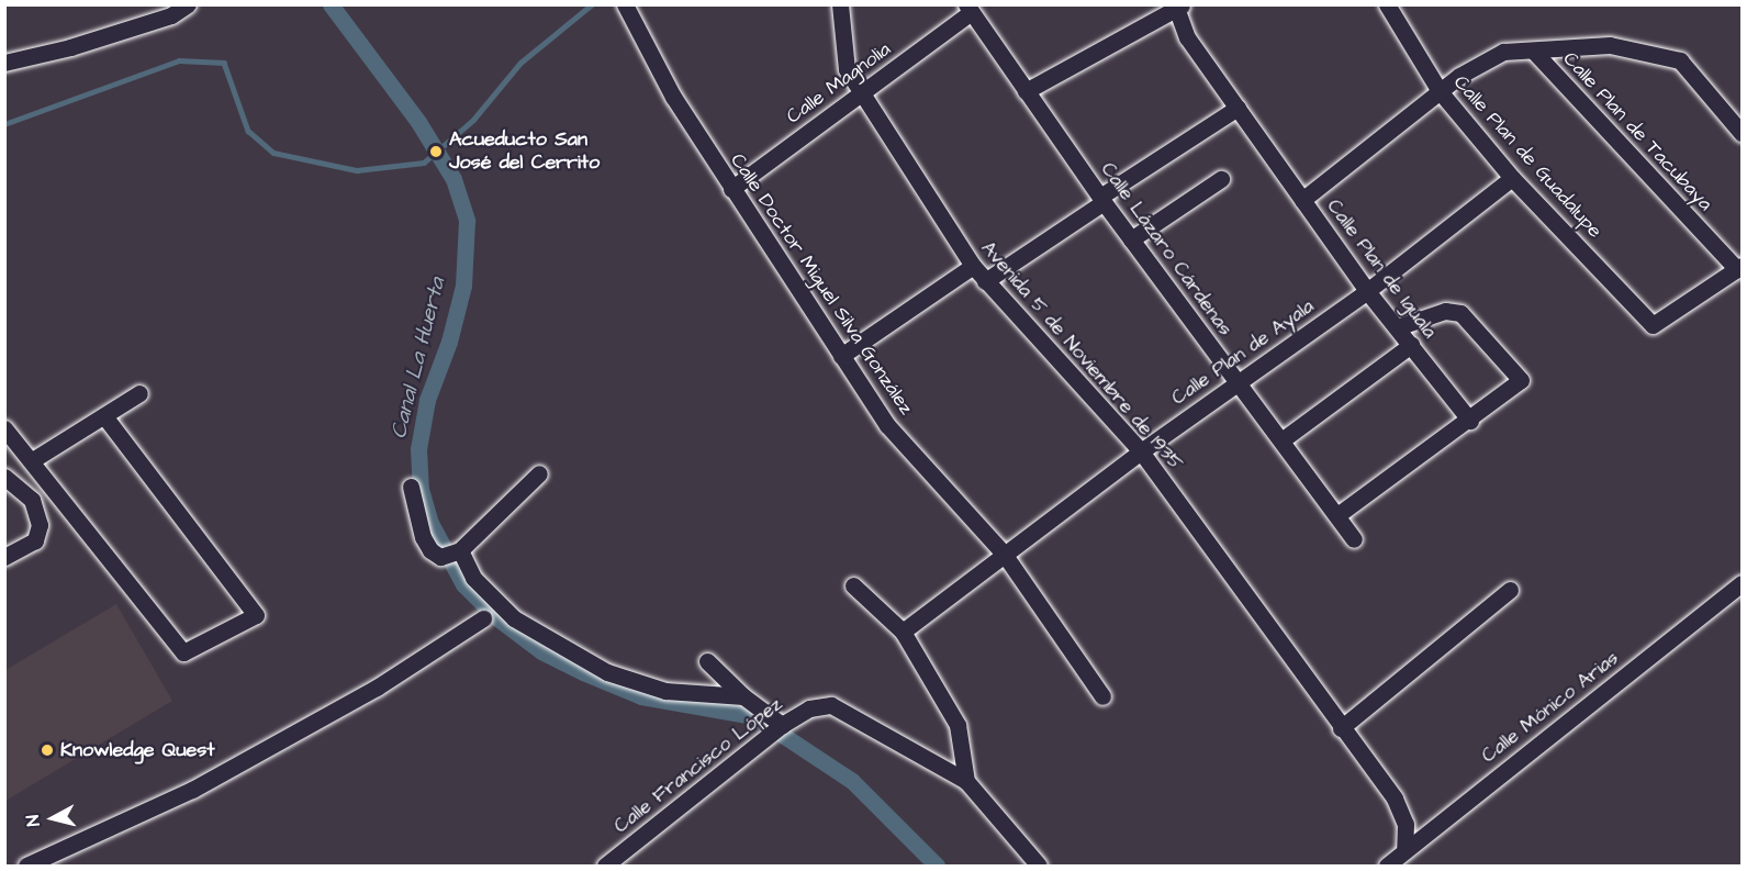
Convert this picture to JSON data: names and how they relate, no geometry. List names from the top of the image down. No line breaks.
{"streets":{"street":["Calle Magnolia","Calle Plan de Tacubaya","Calle Plan de Guadalupe","Calle Lázaro Cárdenas","Calle Plan de Iguala","Calle Doctor Miguel Silva González","Calle Plan de Ayala","Avenida 5 de Noviembre de 1935","Calle Mónico Arias","Calle Francisco López"]},"crossings":[["Calle Magnolia","Calle Lázaro Cárdenas"],["Calle Magnolia","Calle Doctor Miguel Silva González"],["Calle Magnolia","Avenida 5 de Noviembre de 1935"],["Calle Plan de Tacubaya","Calle Plan de Guadalupe"],["Calle Plan de Guadalupe","Calle Plan de Ayala"],["Calle Lázaro Cárdenas","Calle Plan de Ayala"],["Calle Plan de Iguala","Calle Plan de Ayala"],["Calle Doctor Miguel Silva González","Calle Plan de Ayala"],["Calle Plan de Ayala","Avenida 5 de Noviembre de 1935"],["Avenida 5 de Noviembre de 1935","Calle Mónico Arias"]],"water":["Canal La Huerta"],"places":["Acueducto San José del Cerrito","Knowledge Quest"],"north":"left"}
